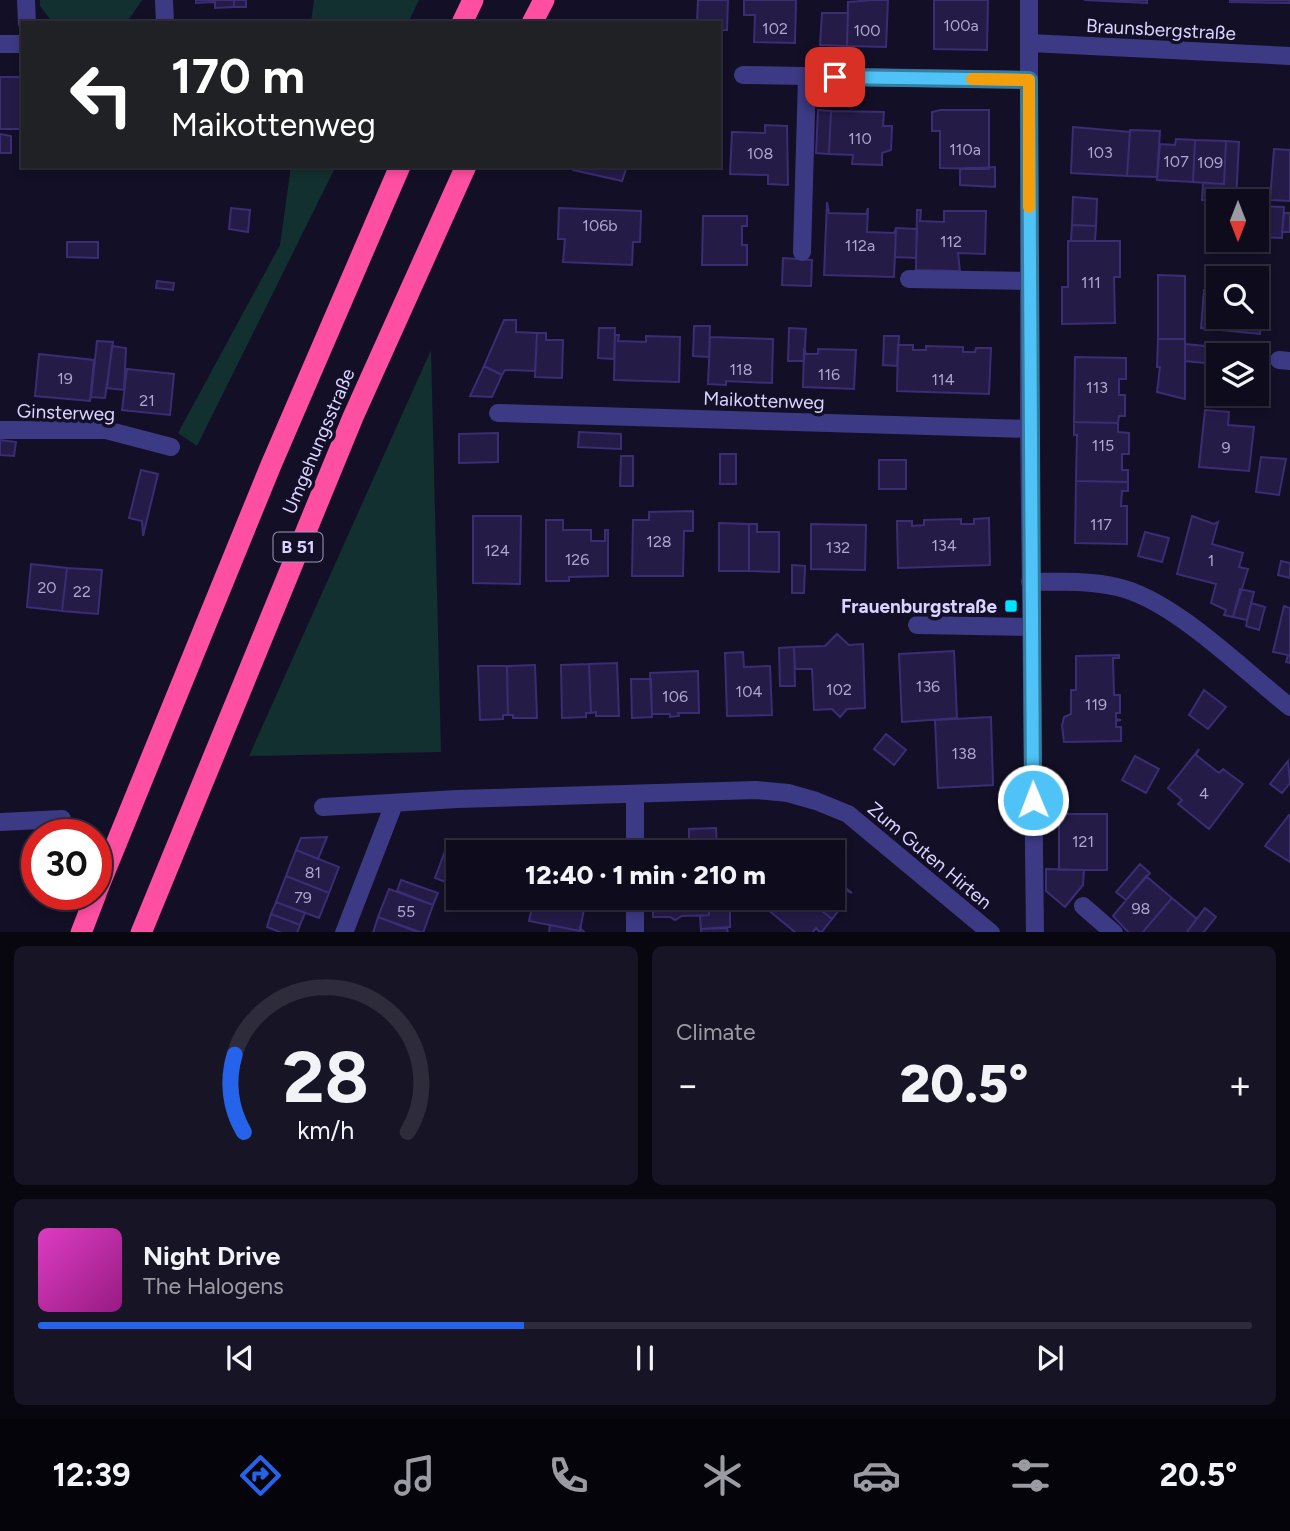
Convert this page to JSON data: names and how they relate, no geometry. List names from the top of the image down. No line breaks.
{"streets":{"highway":["Umgehungsstraße","B 51"],"street":["Braunsbergstraße","Maikottenweg","Ginsterweg","Zum Guten Hirten"]},"places":{"transit":["Frauenburgstraße"]},"house_numbers":["100a","102","100","110","110a","103","108","107","109","106b","112","112a","111","118","116","19","114","113","21","115","9","117","128","134","132","124","126","1","20","22","136","102","104","106","119","138","4","121","81","79","98","55"],"north":"bottom","page":{"turn":["170 m","Maikottenweg"],"limit":"30","trip":"12:40 · 1 min · 210 m","tile":"Climate","heat":["−","20.5°","+"],"song":["Night Drive","The Halogens"],"tabs":["12:39","20.5°"],"gauge":["28","km/h"]}}
